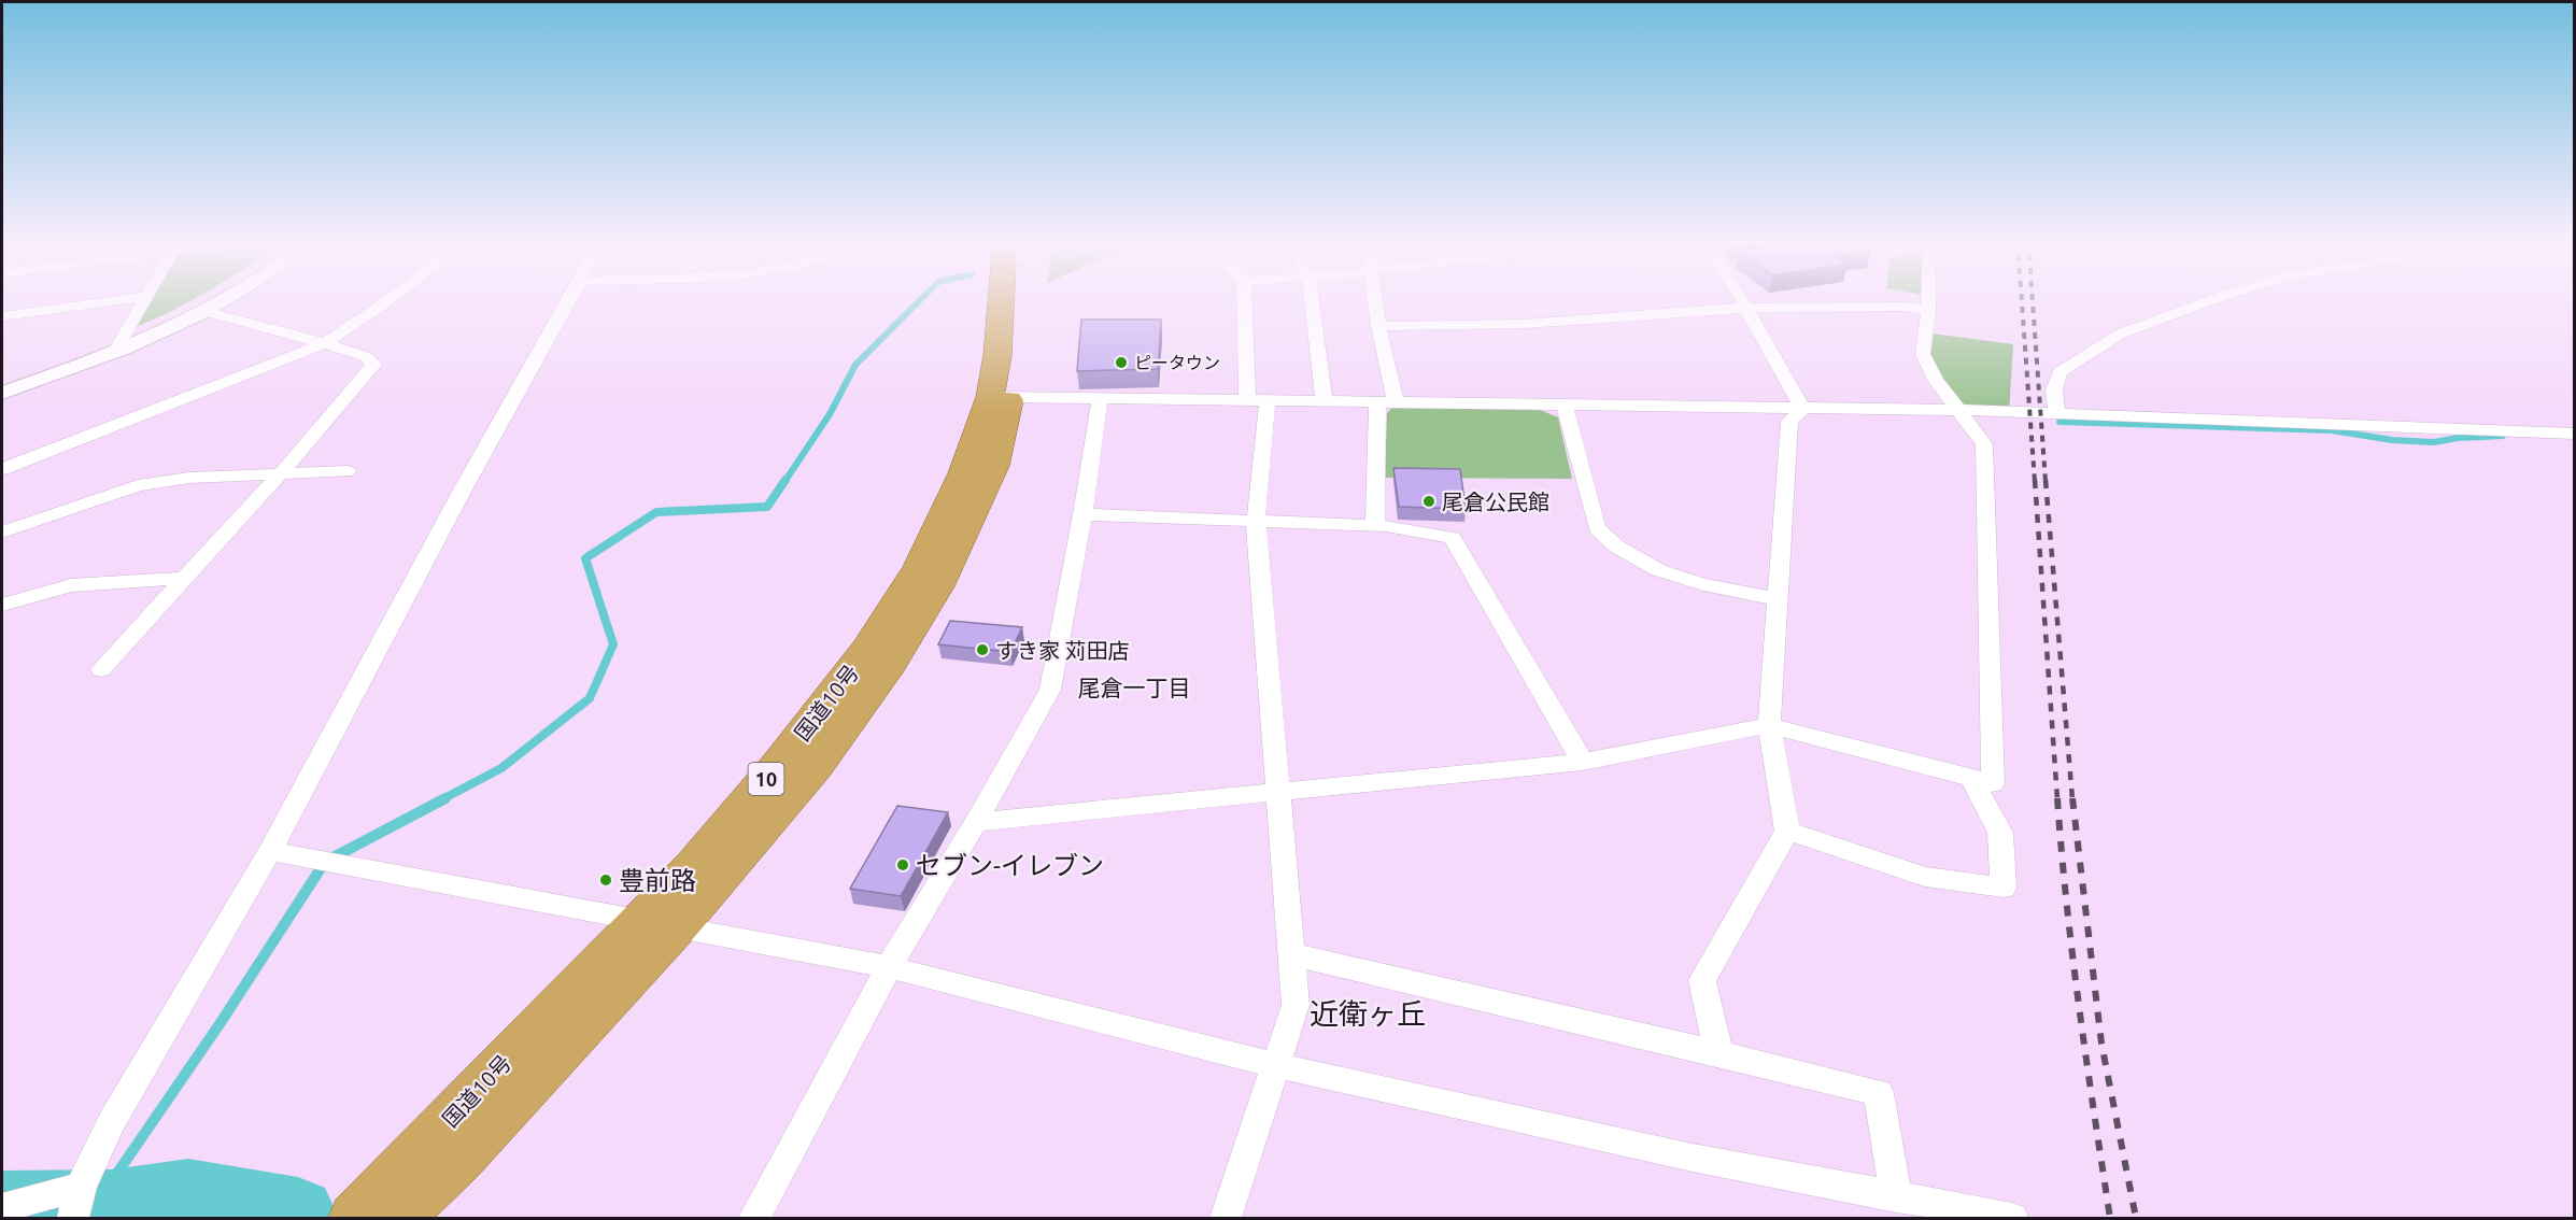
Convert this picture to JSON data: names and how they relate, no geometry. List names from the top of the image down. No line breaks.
{"streets":{"highway":["国道10号","10"]},"districts":["尾倉一丁目","近衛ヶ丘"],"places":["ピータウン","尾倉公民館","すき家 苅田店","セブン-イレブン","豊前路"]}
